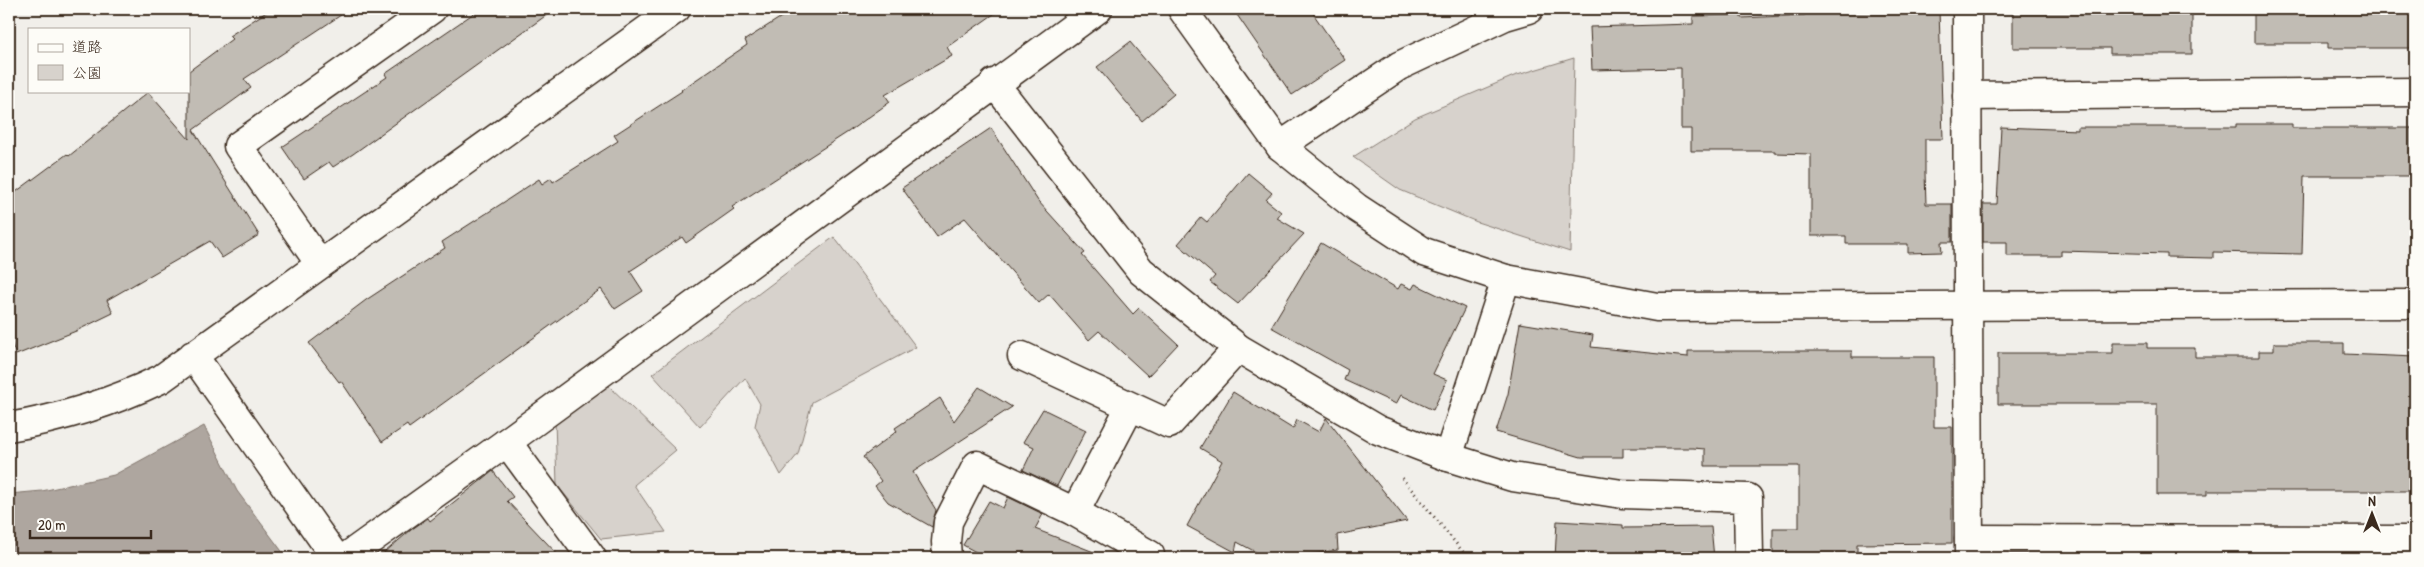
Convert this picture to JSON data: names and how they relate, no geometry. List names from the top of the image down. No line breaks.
{"legend":["道路","公園"],"scale_bar":"20 m","north":"top"}
